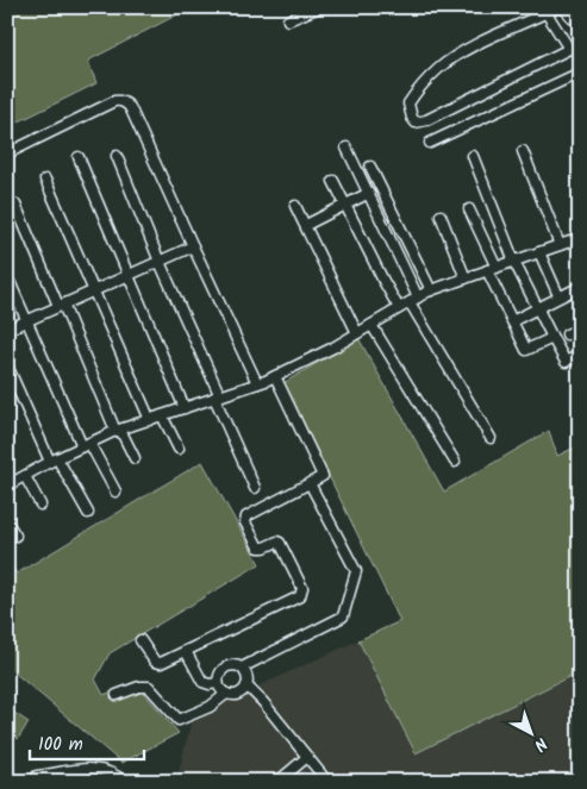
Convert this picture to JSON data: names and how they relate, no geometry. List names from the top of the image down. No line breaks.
{"scale_bar":"100 m","north":"bottom right"}
